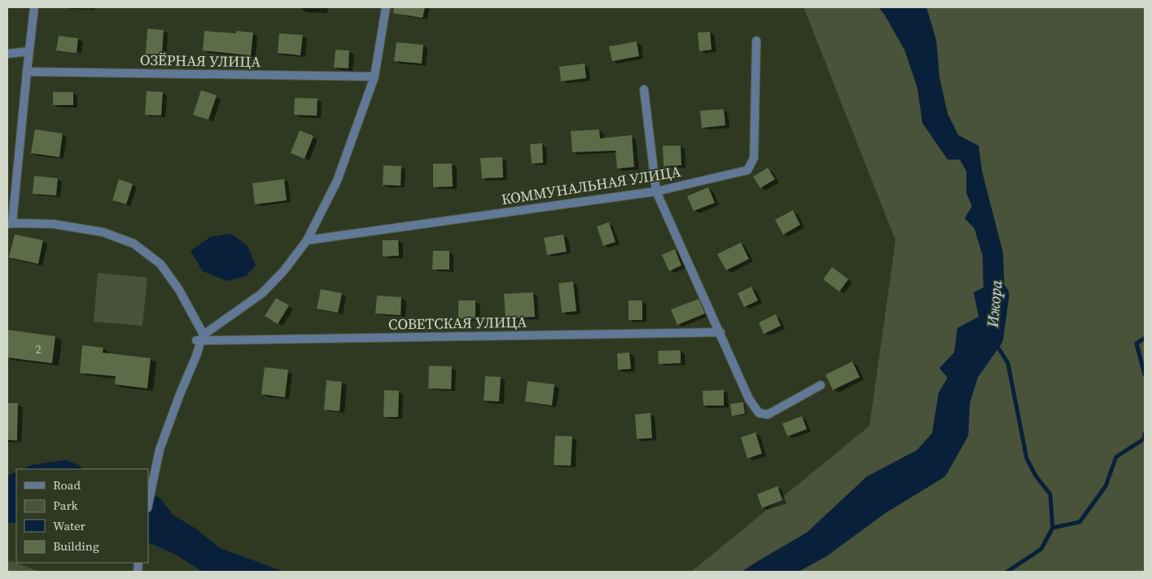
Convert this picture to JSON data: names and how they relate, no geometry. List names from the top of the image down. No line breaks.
{"streets":{"street":["ОЗЁРНАЯ УЛИЦА","КОММУНАЛЬНАЯ УЛИЦА","СОВЕТСКАЯ УЛИЦА"]},"water":["Ижора"],"house_numbers":["2"],"legend":["Road","Park","Water","Building"]}
